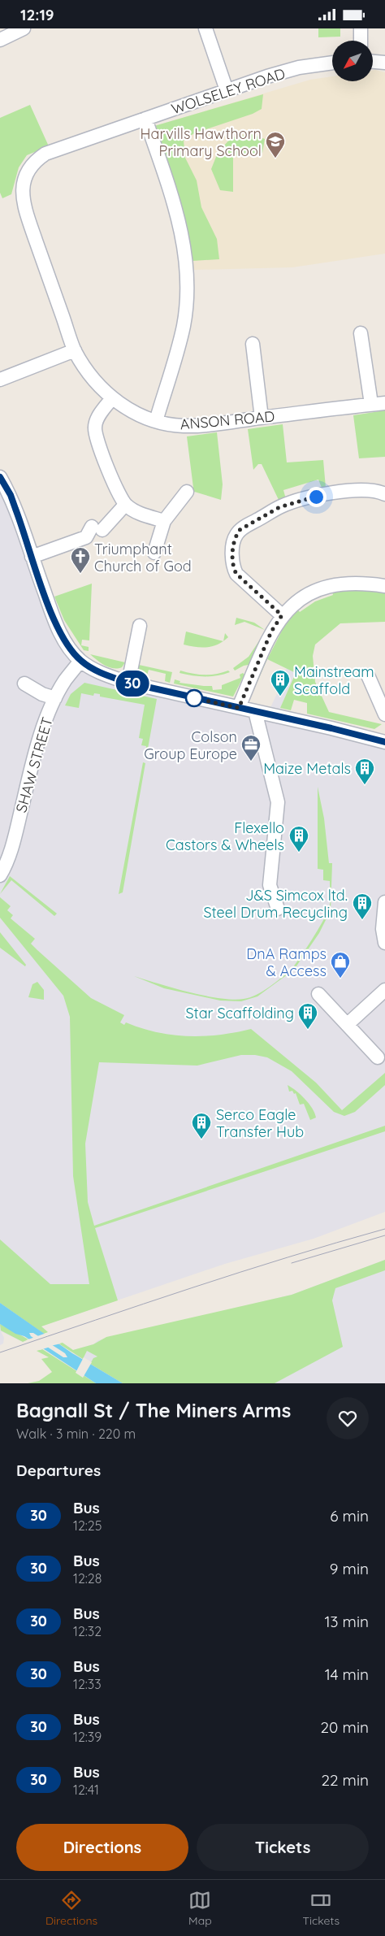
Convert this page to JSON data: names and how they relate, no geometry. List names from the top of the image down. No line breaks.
{"streets":{"street":["WOLSELEY ROAD","ANSON ROAD","SHAW STREET"]},"crossings":[["WOLSELEY ROAD","ANSON ROAD"]],"places":{"school or university":["Harvills Hawthorn Primary School"],"church":["Triumphant Church of God"],"building":["Mainstream Scaffold","Maize Metals","Flexello Castors & Wheels","J&S Simcox ltd. Steel Drum Recycling","Star Scaffolding","Serco Eagle Transfer Hub"],"office":["Colson Group Europe"],"shop":["DnA Ramps & Access"]},"lines":["bus line 30"],"north":"bottom left","page":{"status":"12:19","on_map":"30","heading":[["Bagnall St / The Miners Arms","Walk · 3 min · 220 m"],"Departures"],"list":[{"mark":"30","name":"Bus","note":"12:25","value":"6 min"},{"mark":"30","name":"Bus","note":"12:28","value":"9 min"},{"mark":"30","name":"Bus","note":"12:32","value":"13 min"},{"mark":"30","name":"Bus","note":"12:33","value":"14 min"},{"mark":"30","name":"Bus","note":"12:39","value":"20 min"},{"mark":"30","name":"Bus","note":"12:41","value":"22 min"}],"buttons":["Directions","Tickets"],"tabs":["Directions","Map","Tickets"]}}
